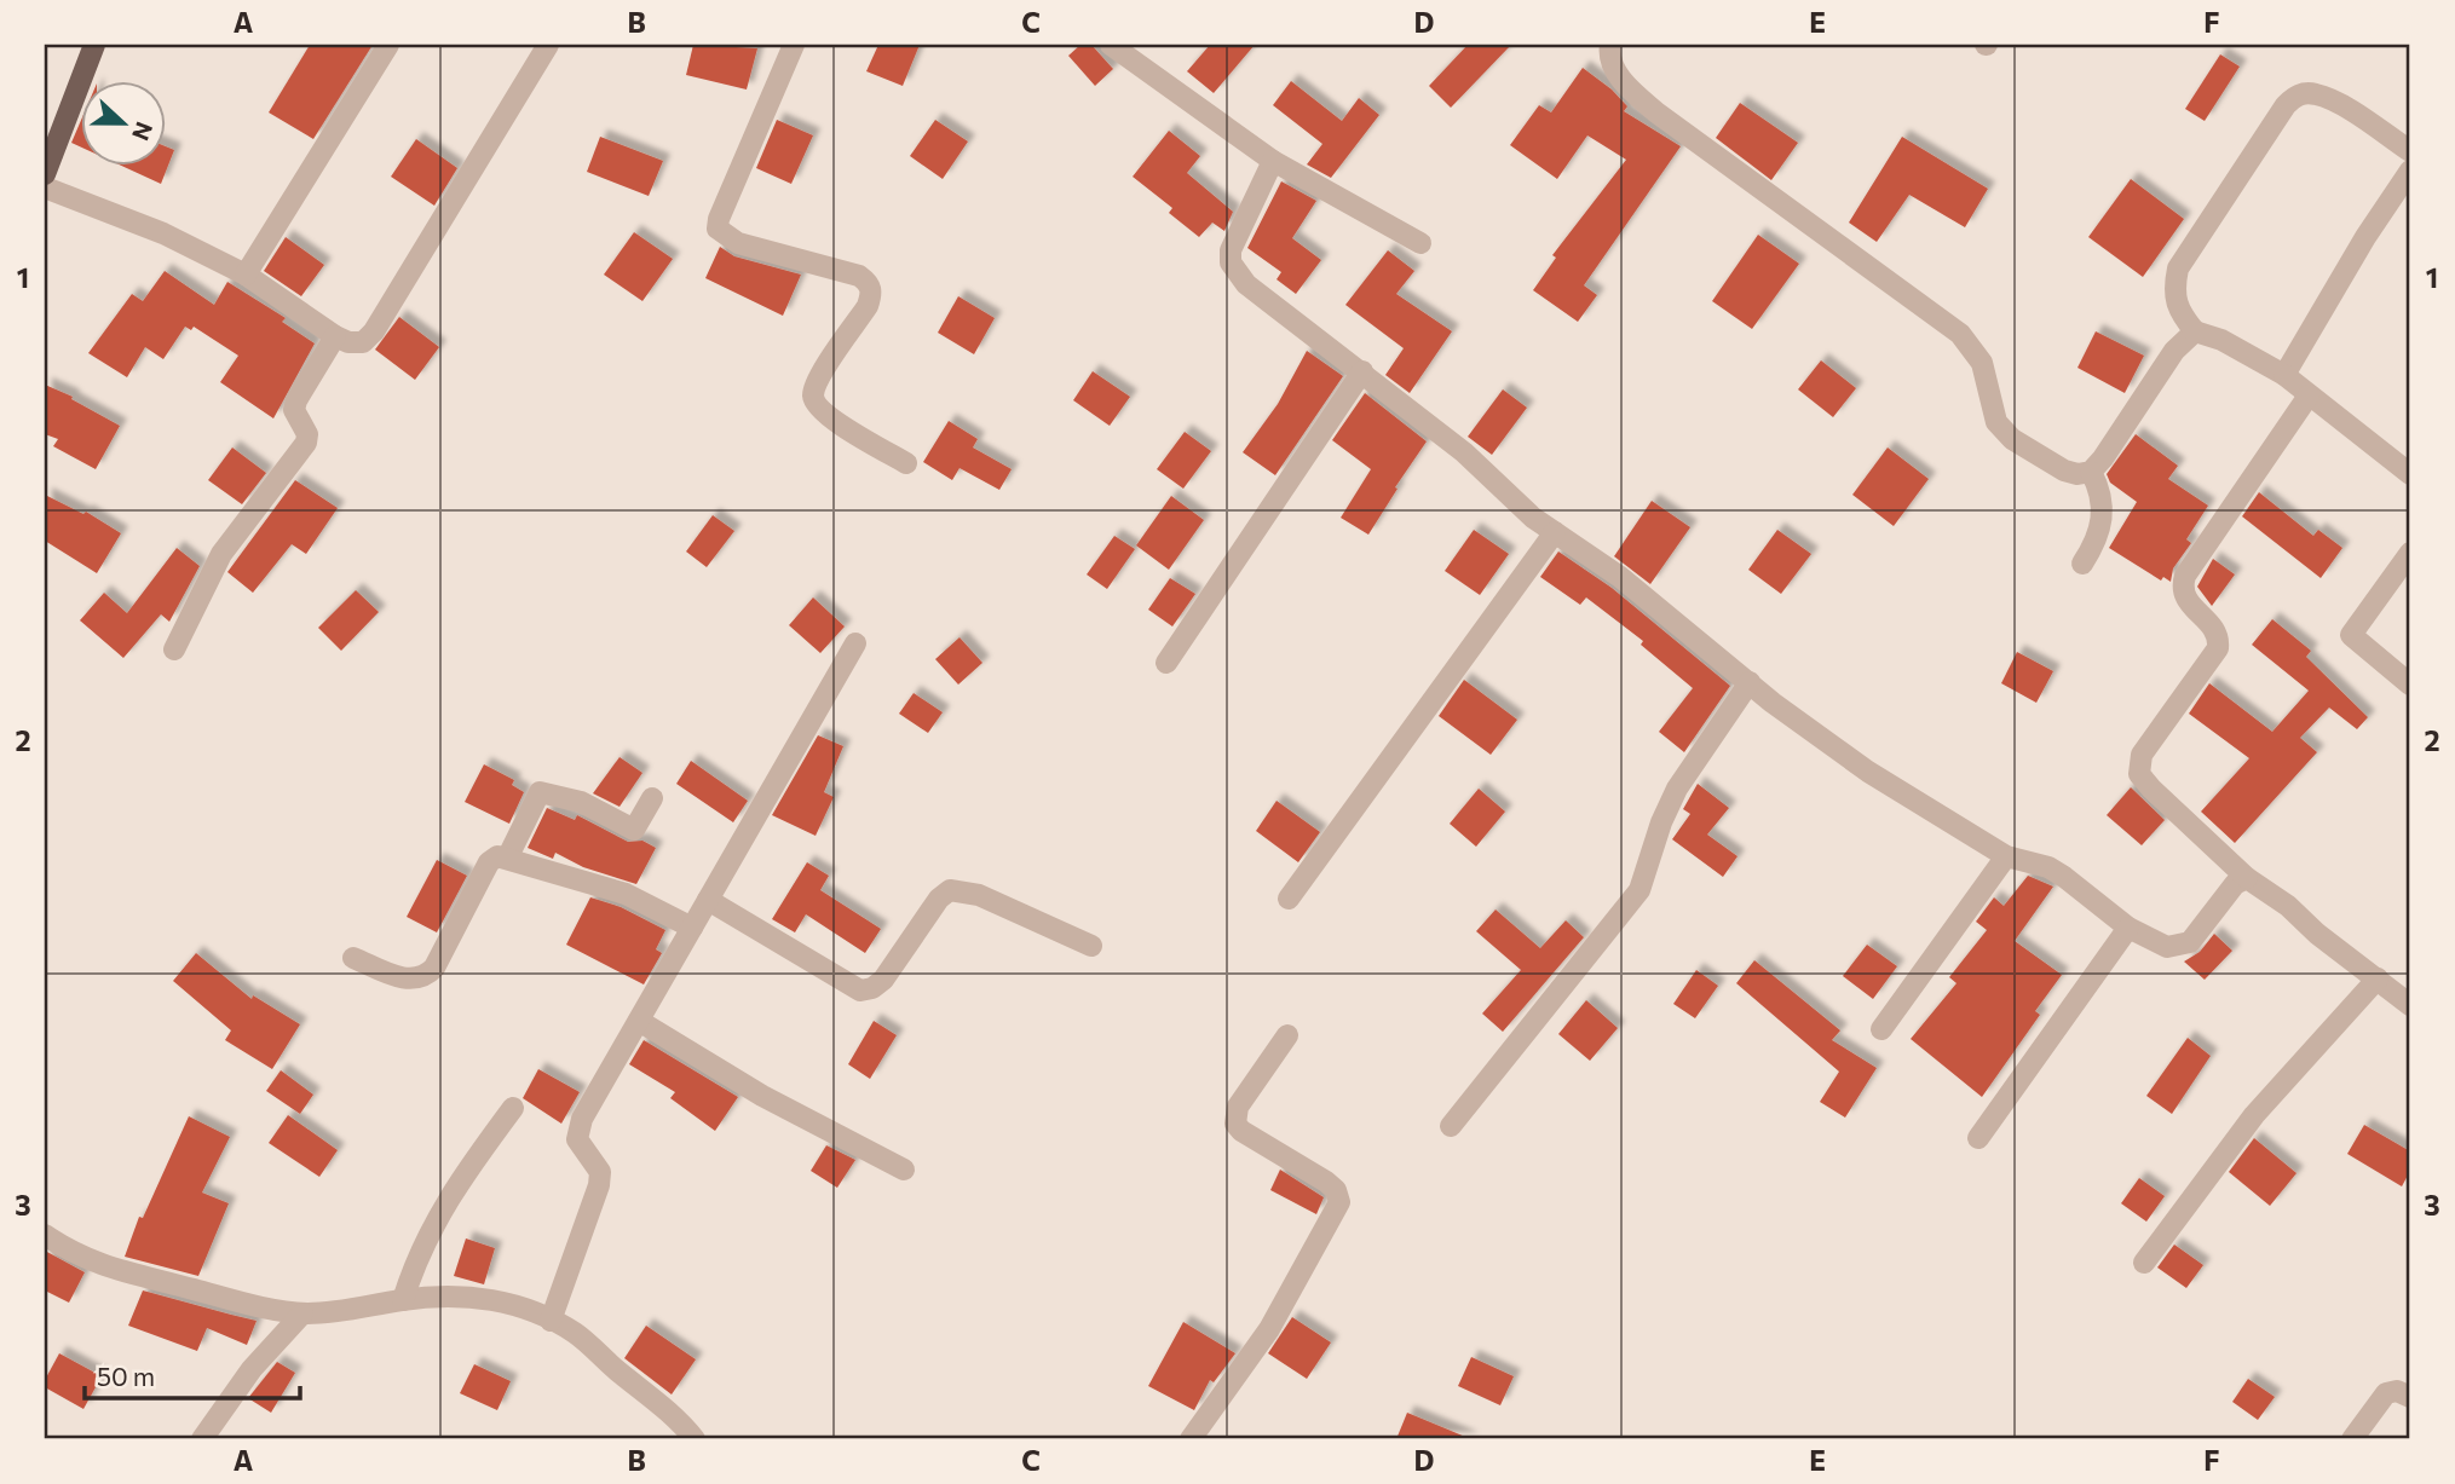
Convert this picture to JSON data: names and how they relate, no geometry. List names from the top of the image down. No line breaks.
{"scale_bar":"50 m","north":"right","grid":{"columns":["A","B","C","D","E","F"],"rows":["1","2","3"]}}
